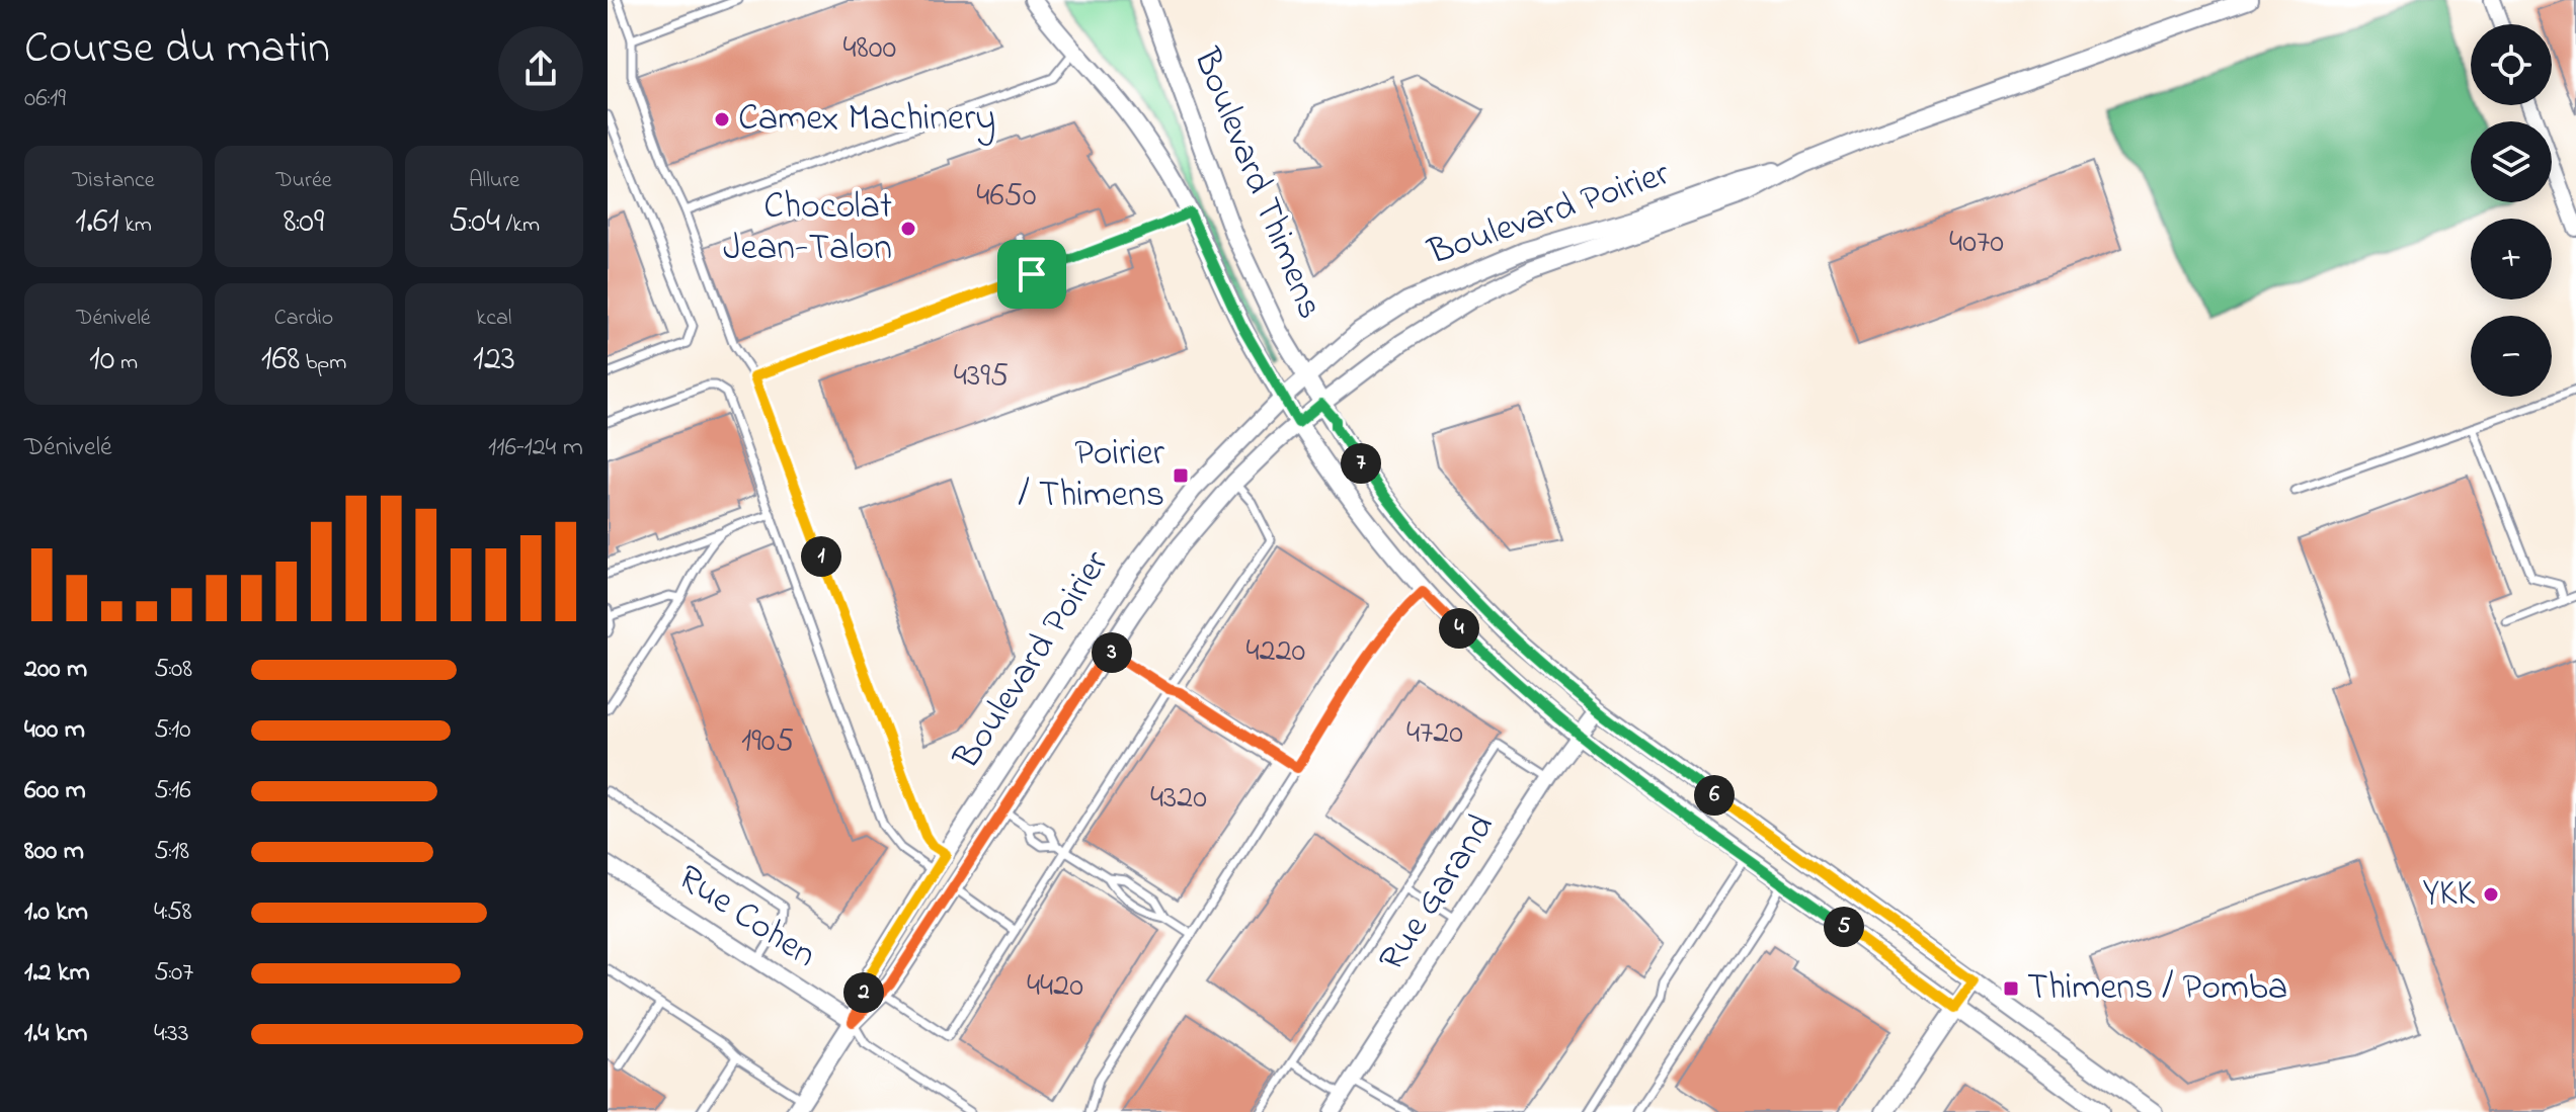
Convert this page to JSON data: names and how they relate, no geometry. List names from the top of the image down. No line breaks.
{"streets":{"street":["Boulevard Thimens","Boulevard Poirier","Rue Garand","Rue Cohen"]},"crossings":[["Boulevard Thimens","Boulevard Poirier"],["Boulevard Thimens","Rue Garand"],["Boulevard Poirier","Rue Cohen"]],"places":{"other":["Camex Machinery","Chocolat Jean-Talon","YKK"],"transit":["Poirier / Thimens","Thimens / Pomba"]},"house_numbers":["4800","4650","4070","4395","4220","4720","1905","4320","4420"],"page":{"heading":["Course du matin","06:19"],"map_buttons":["+","−"],"stats":[["Distance","1.61 km"],["Durée","8:09"],["Allure","5:04 /km"],["Dénivelé","10 m"],["Cardio","168 bpm"],["kcal","123"]],"chart":["Dénivelé","116–124 m"],"pins":["7","1","4","3","6","5","2"],"list":[{"name":"200 m","note":"5:08"},{"name":"400 m","note":"5:10"},{"name":"600 m","note":"5:16"},{"name":"800 m","note":"5:18"},{"name":"1.0 km","note":"4:58"},{"name":"1.2 km","note":"5:07"},{"name":"1.4 km","note":"4:33"}]}}
